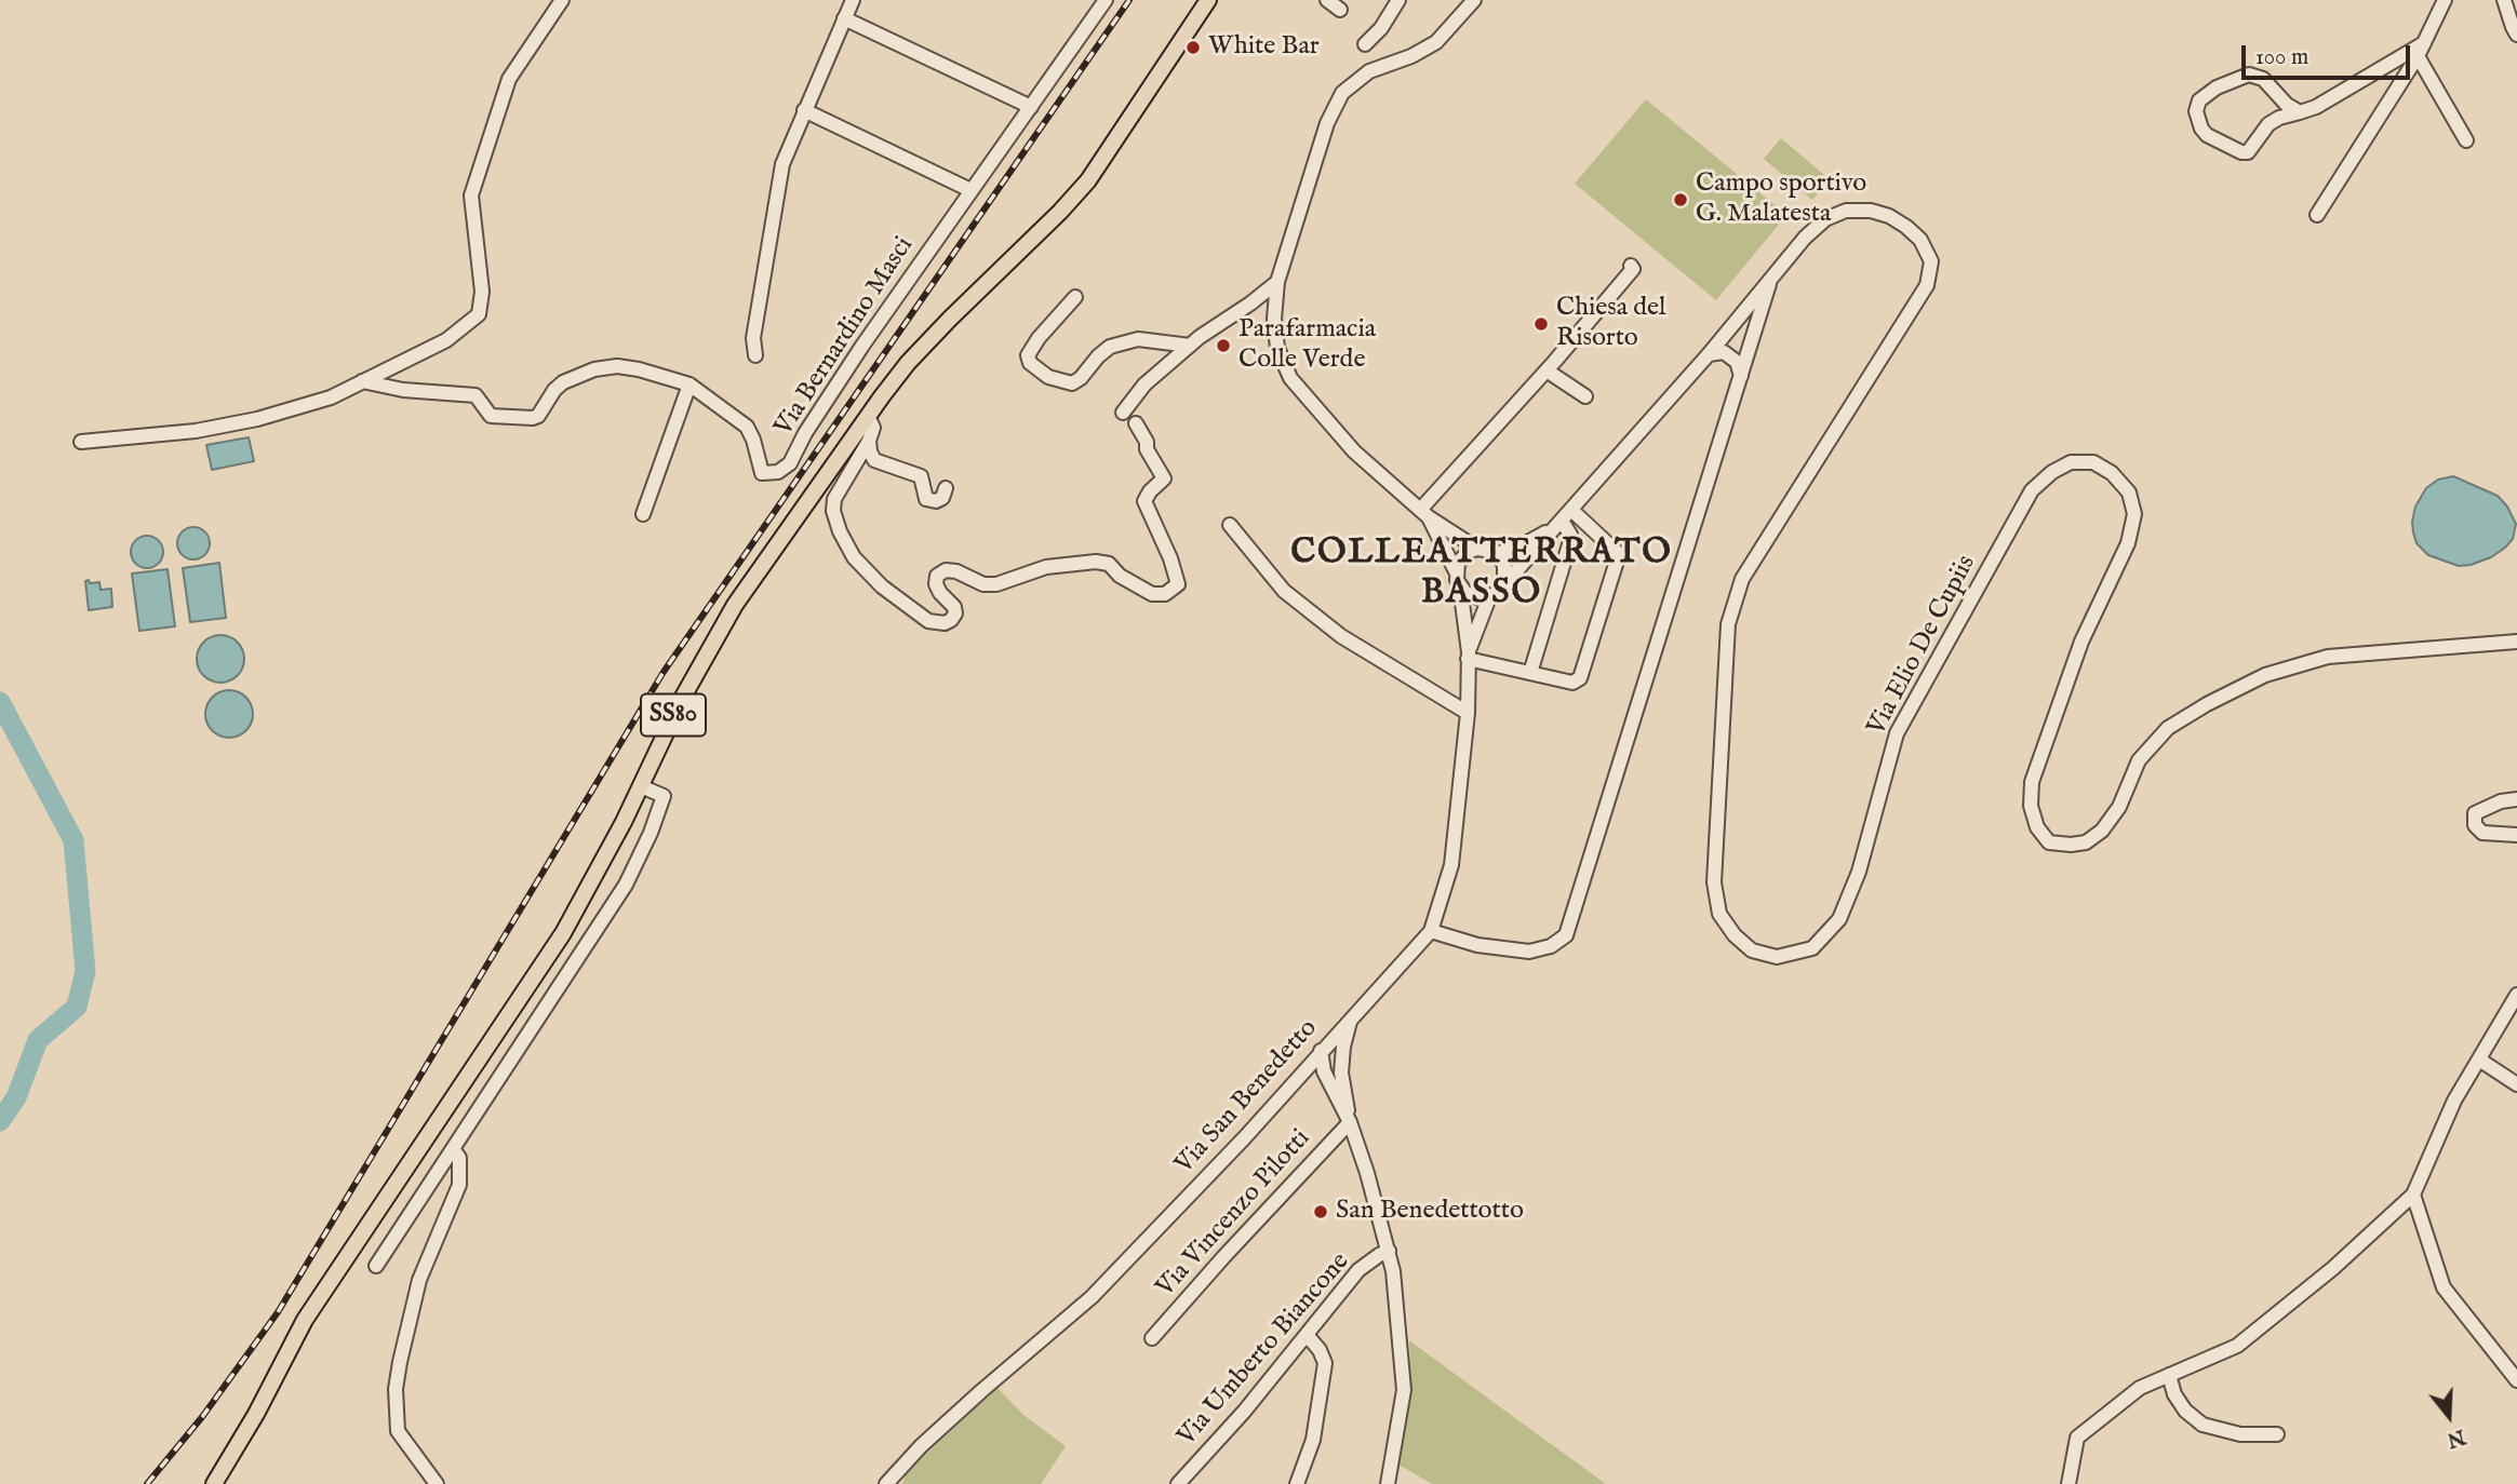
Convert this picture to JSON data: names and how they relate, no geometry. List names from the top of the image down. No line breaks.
{"streets":{"main road":["SS80"],"street":["Via Bernardino Masci","Via Elio De Cupiis","Via San Benedetto","Via Vincenzo Pilotti","Via Umberto Biancone"]},"crossings":[["Via San Benedetto","Via Vincenzo Pilotti"],["Via Vincenzo Pilotti","Via Umberto Biancone"]],"districts":["COLLEATTERRATO BASSO"],"places":["White Bar","Campo sportivo G. Malatesta","Chiesa del Risorto","Parafarmacia Colle Verde","San Benedettotto"],"scale_bar":"100 m","north":"bottom"}
